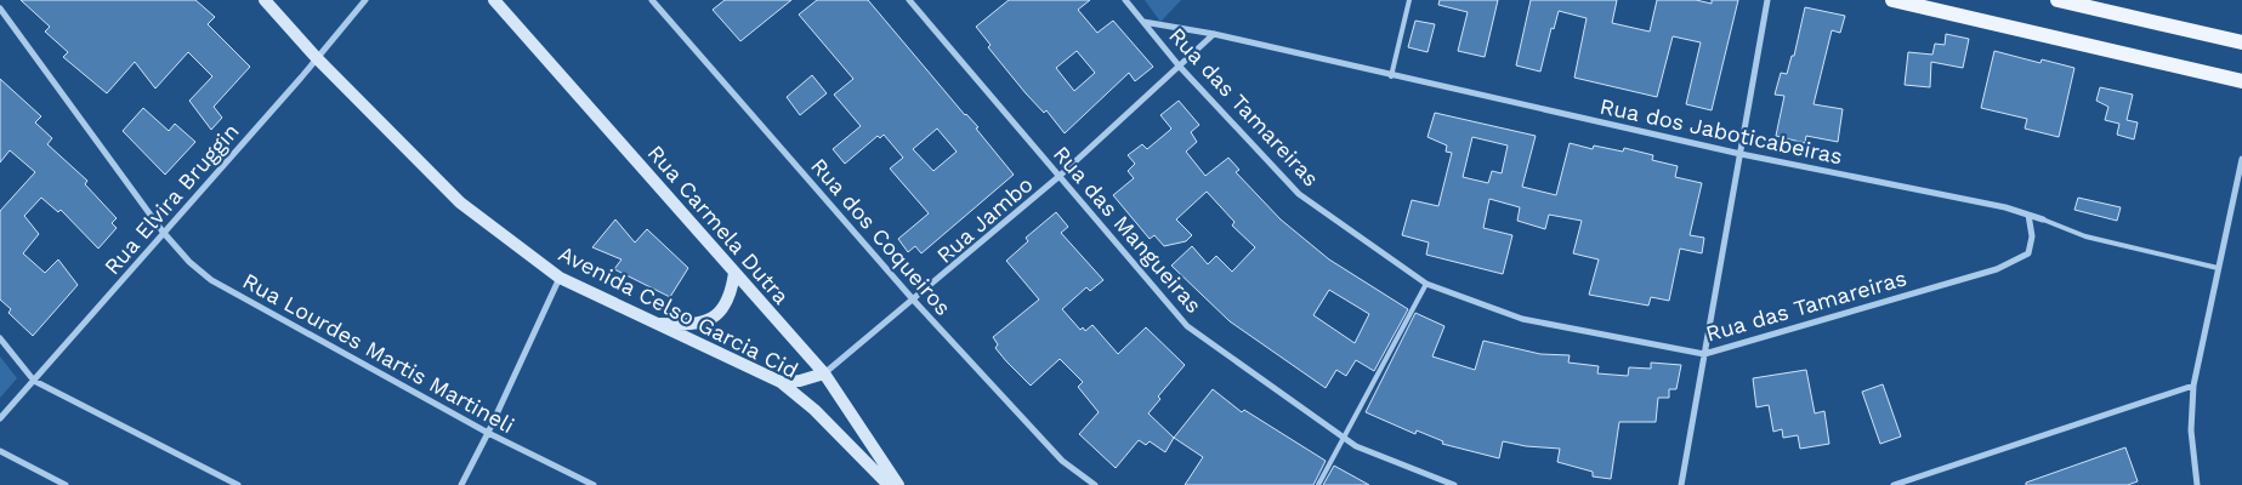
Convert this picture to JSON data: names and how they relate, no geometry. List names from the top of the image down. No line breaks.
{"streets":{"main road":["Rua Carmela Dutra","Avenida Celso Garcia Cid"],"street":["Rua das Tamareiras","Rua dos Jaboticabeiras","Rua Elvira Bruggin","Rua Jambo","Rua das Mangueiras","Rua dos Coqueiros","Rua Lourdes Martis Martineli"]},"crossings":[["Rua das Tamareiras","Rua dos Jaboticabeiras"],["Rua das Tamareiras","Rua Jambo"],["Rua dos Jaboticabeiras","Rua Jambo"],["Rua Elvira Bruggin","Avenida Celso Garcia Cid"],["Rua Elvira Bruggin","Rua Lourdes Martis Martineli"],["Rua Jambo","Rua Carmela Dutra"],["Rua Jambo","Rua das Mangueiras"],["Rua Jambo","Rua dos Coqueiros"]]}
